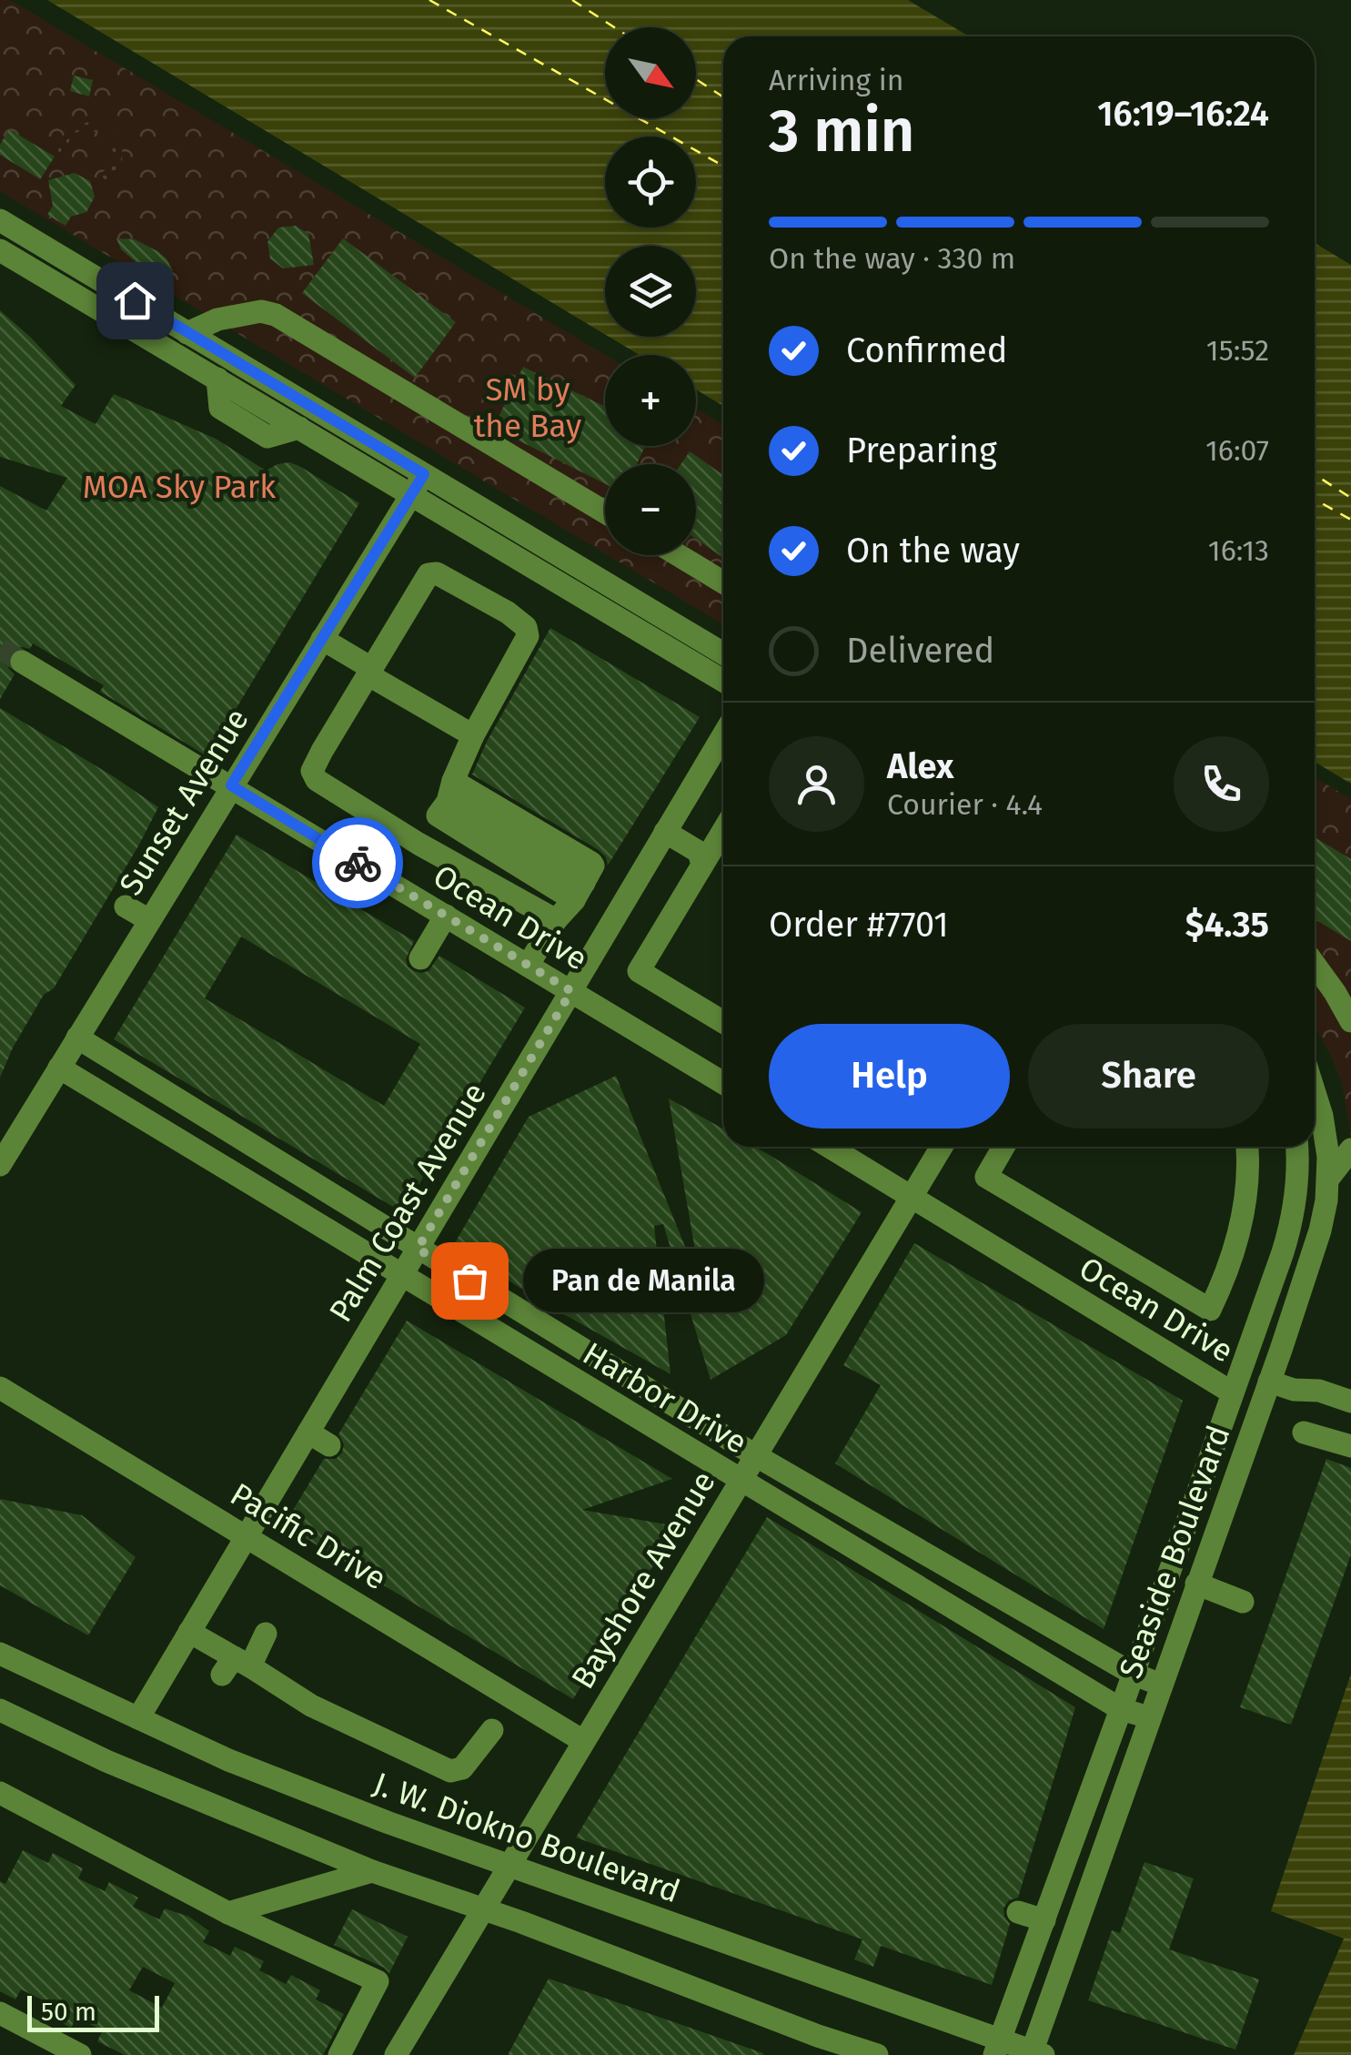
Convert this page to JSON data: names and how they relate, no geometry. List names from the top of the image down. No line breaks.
{"streets":{"street":["Sunset Avenue","Ocean Drive","Palm Coast Avenue","Harbor Drive","Pacific Drive","Seaside Boulevard","Bayshore Avenue","J. W. Diokno Boulevard"]},"crossings":[["Sunset Avenue","Ocean Drive"],["Sunset Avenue","Harbor Drive"],["Ocean Drive","Palm Coast Avenue"],["Ocean Drive","Seaside Boulevard"],["Ocean Drive","Bayshore Avenue"],["Palm Coast Avenue","Harbor Drive"],["Palm Coast Avenue","Pacific Drive"],["Palm Coast Avenue","J. W. Diokno Boulevard"],["Harbor Drive","Seaside Boulevard"],["Harbor Drive","Bayshore Avenue"],["Pacific Drive","Bayshore Avenue"],["Seaside Boulevard","J. W. Diokno Boulevard"],["Bayshore Avenue","J. W. Diokno Boulevard"]],"parks":["SM by the Bay","MOA Sky Park"],"places":["Pan de Manila"],"scale_bar":"50 m","north":"bottom right","page":{"map_buttons":["+","−"],"heading":["3 min","Arriving in","16:19–16:24"],"panel":["Alex","Courier · 4.4","Order #7701","$4.35"],"bar":"On the way · 330 m","list":[["Confirmed","15:52"],["Preparing","16:07"],["On the way","16:13"],"Delivered"],"buttons":["Help","Share"],"bubble":"Pan de Manila","scale":"50 m"}}
